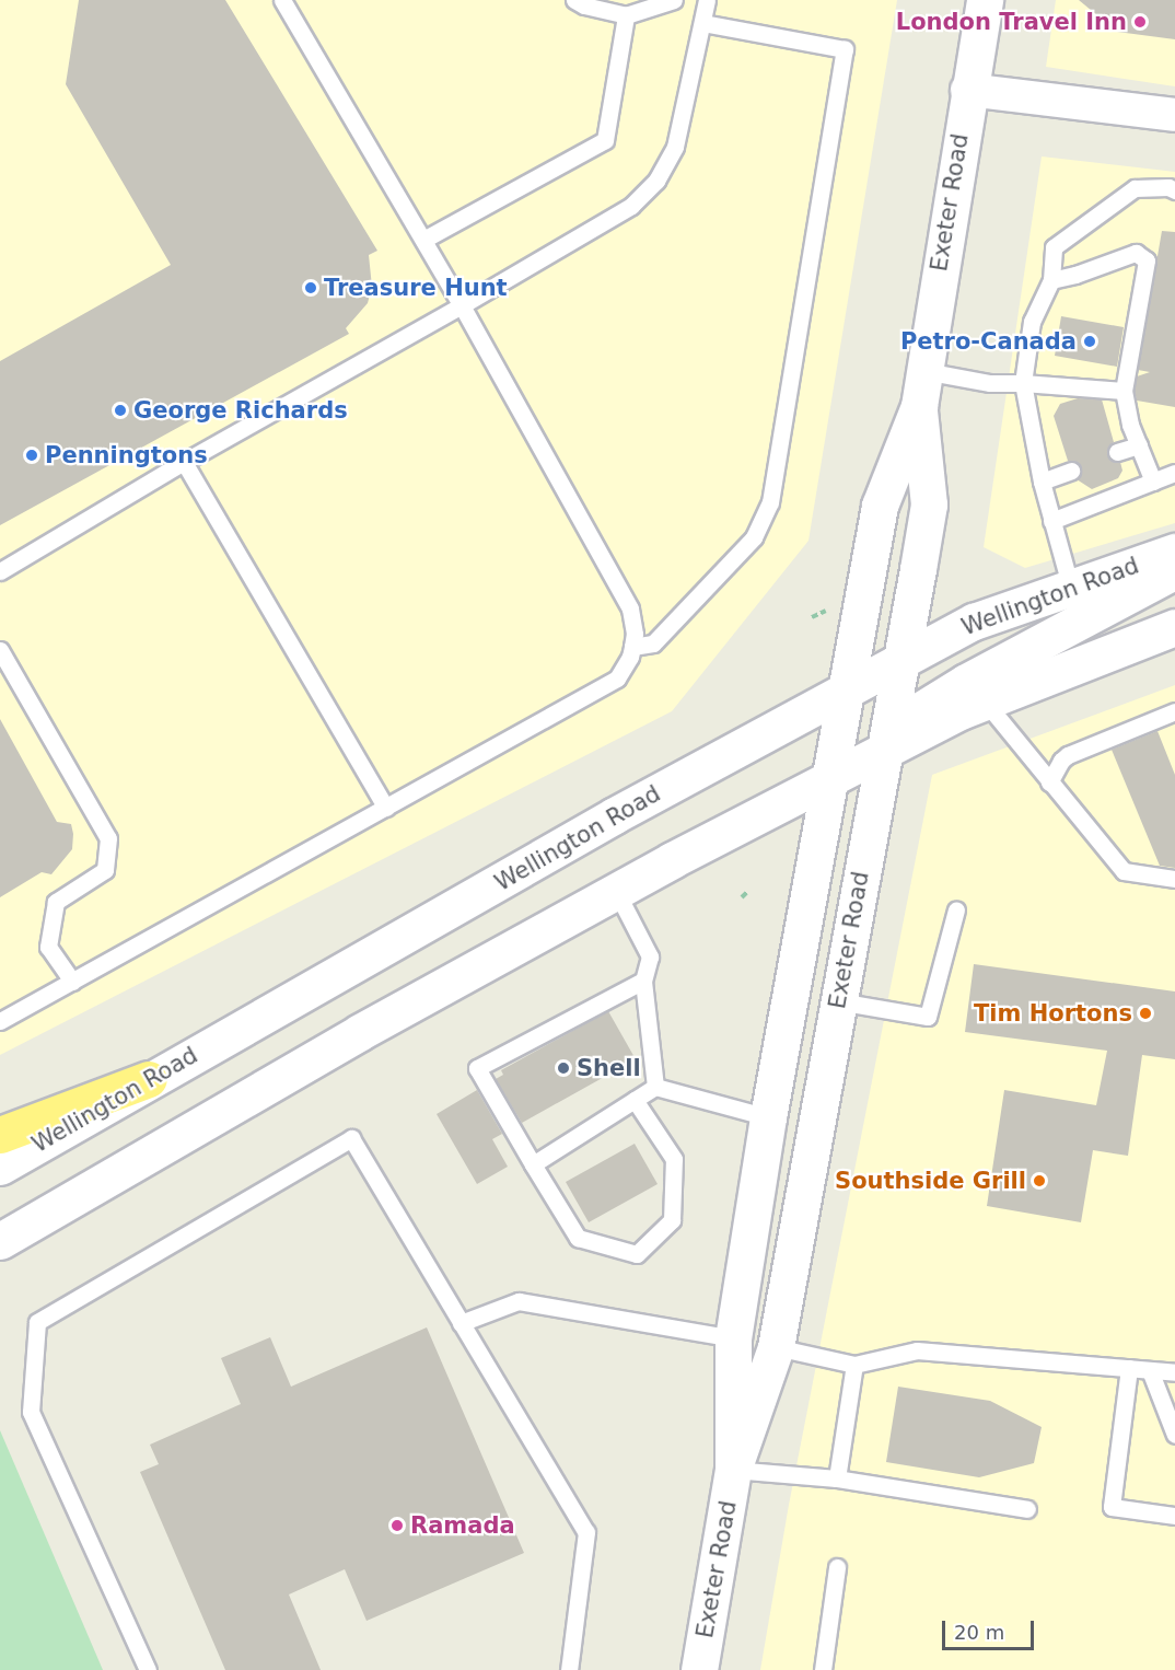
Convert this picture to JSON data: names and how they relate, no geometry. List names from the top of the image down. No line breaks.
{"streets":{"main road":["Exeter Road","Wellington Road"]},"crossings":[["Exeter Road","Wellington Road"]],"places":["London Travel Inn","Treasure Hunt","Petro-Canada","George Richards","Penningtons","Tim Hortons","Shell","Southside Grill","Ramada"],"scale_bar":"20 m"}
